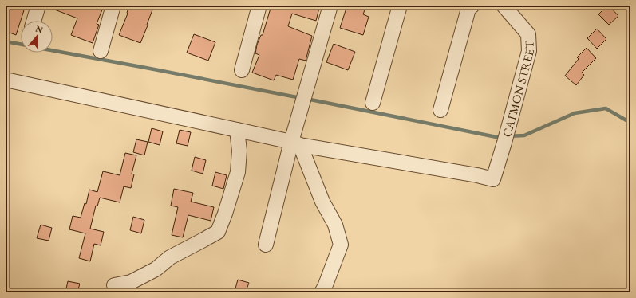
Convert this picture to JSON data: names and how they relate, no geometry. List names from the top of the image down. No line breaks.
{"streets":{"street":["CATMON STREET"]},"north":"top"}
